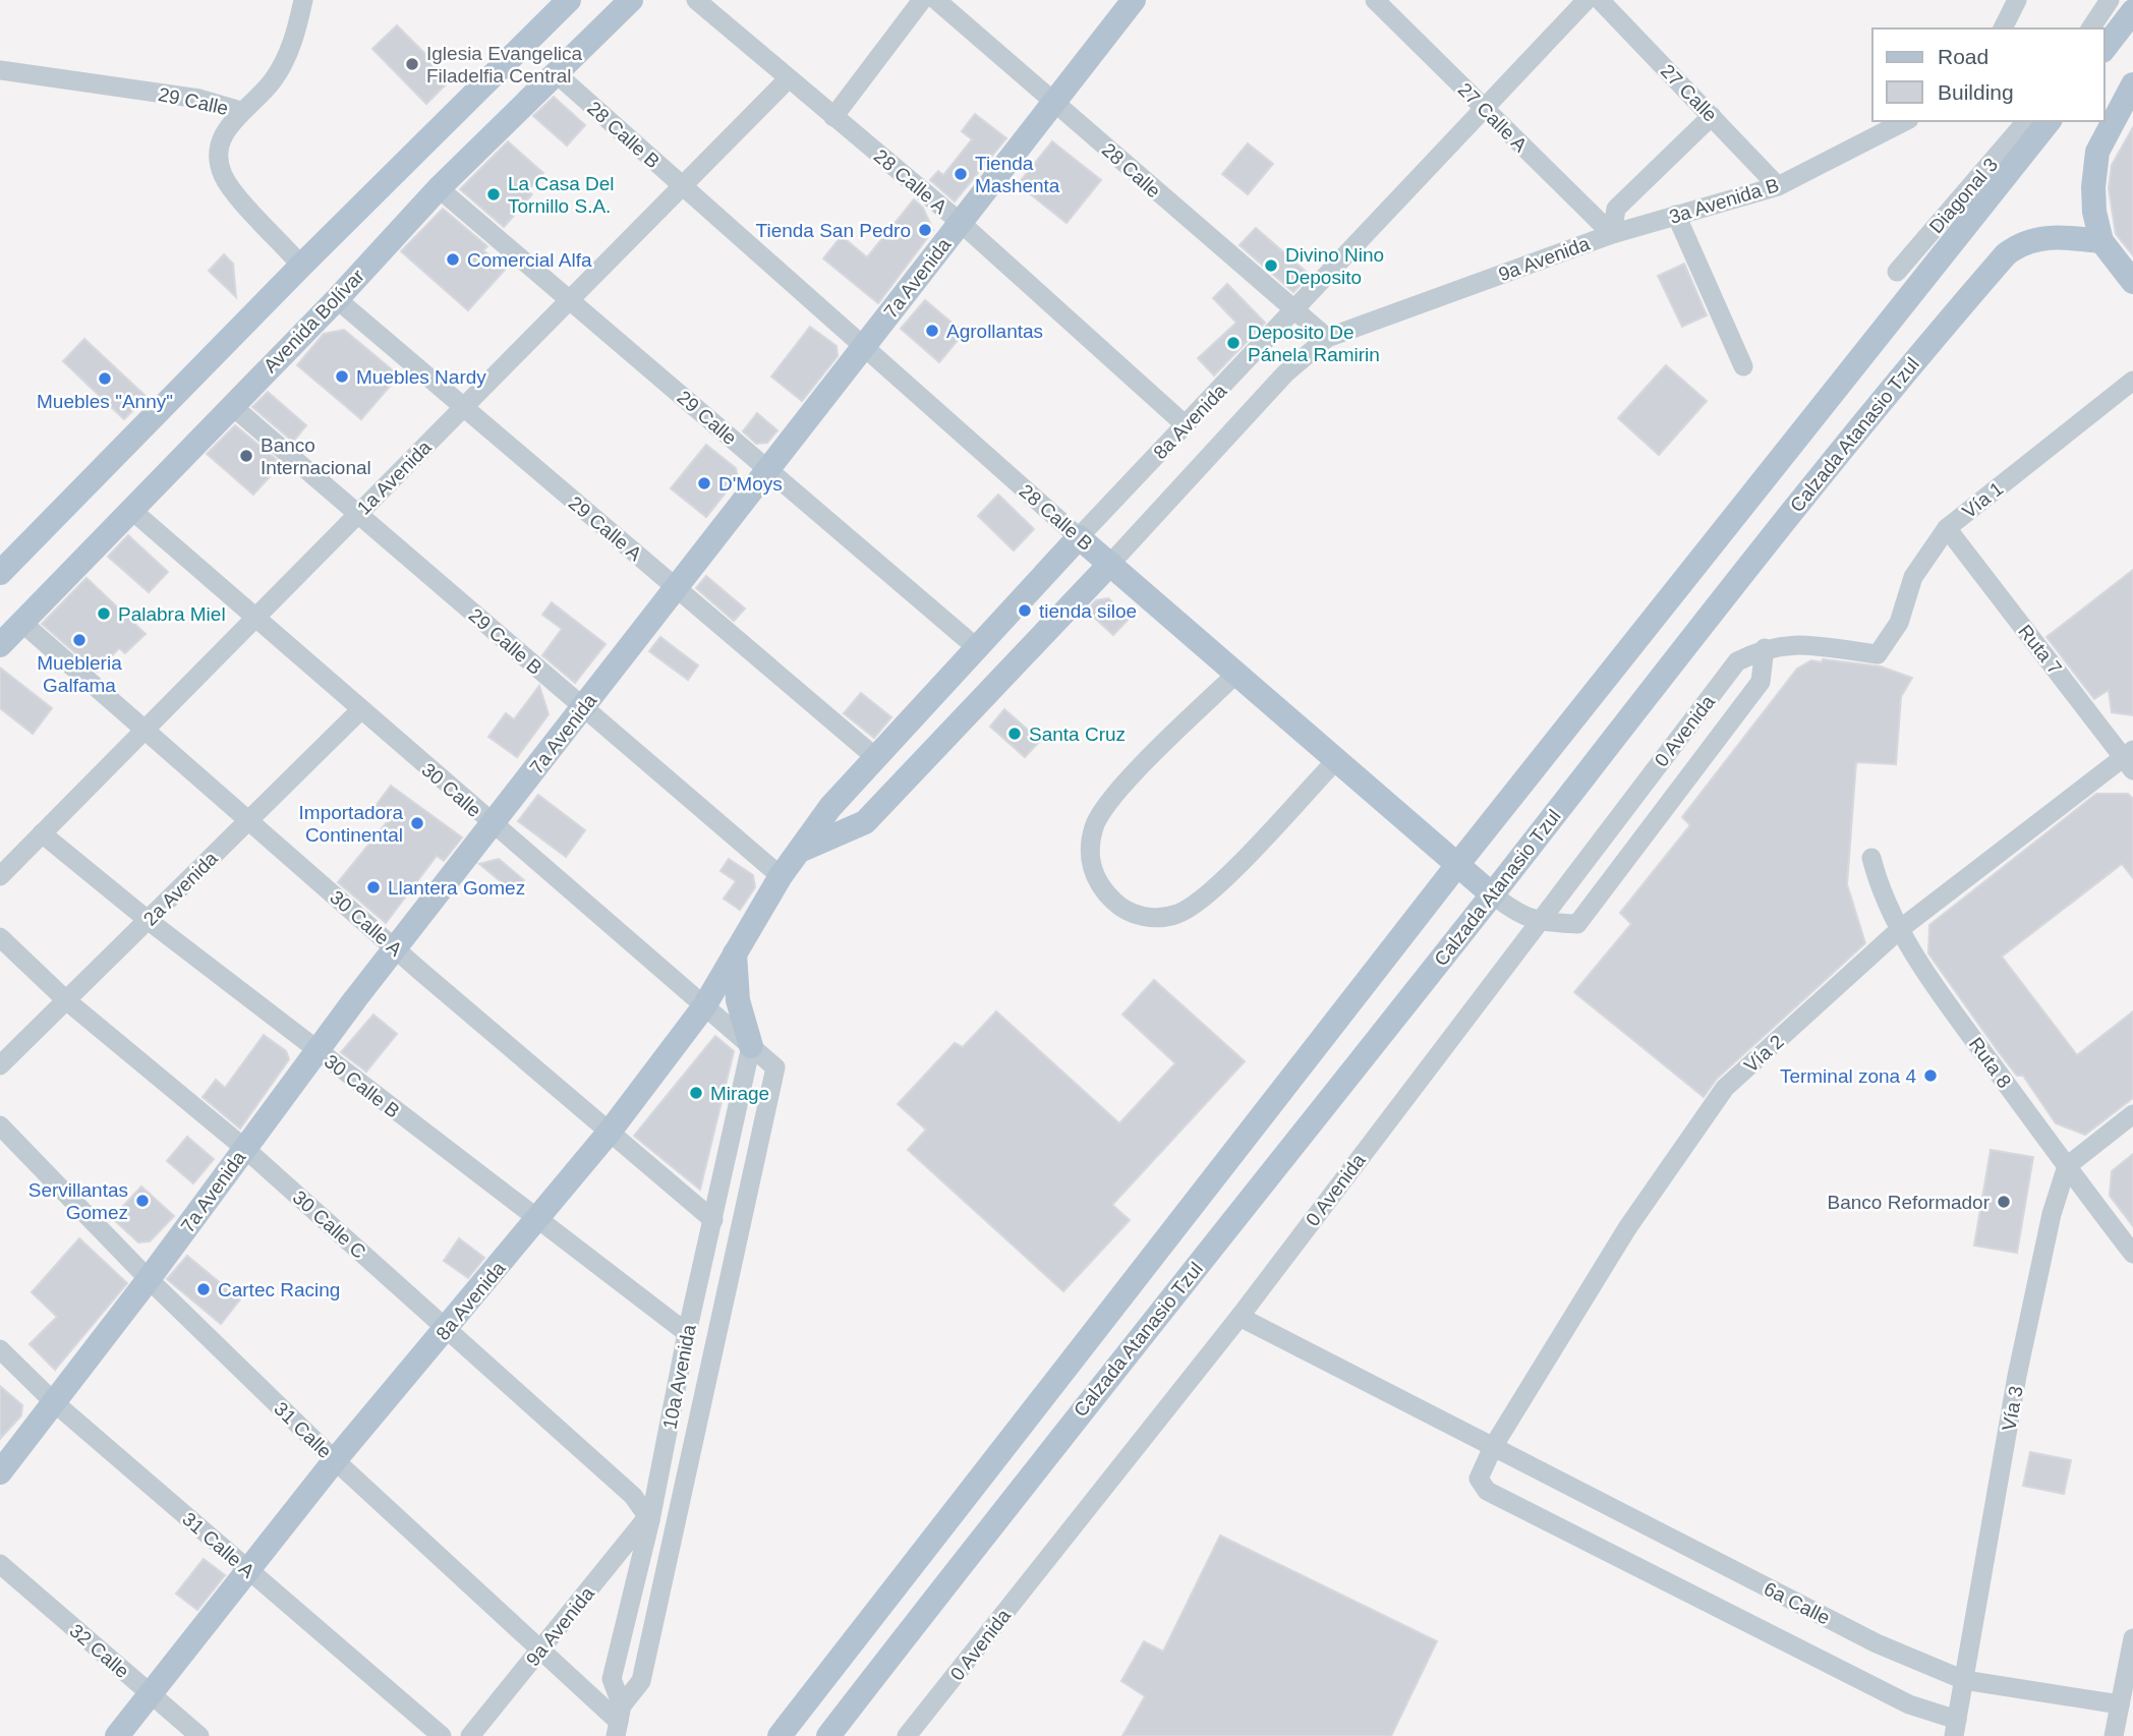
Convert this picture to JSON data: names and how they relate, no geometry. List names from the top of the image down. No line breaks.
{"streets":{"main road":["28 Calle B","7a Avenida","Avenida Bolívar","8a Avenida","Calzada Atanasio Tzul"],"street":["27 Calle","29 Calle","27 Calle A","28 Calle","28 Calle A","Diagonal 3","3a Avenida B","9a Avenida","1a Avenida","Vía 1","29 Calle A","29 Calle B","Ruta 7","0 Avenida","30 Calle","2a Avenida","30 Calle A","Vía 2","Ruta 8","30 Calle B","30 Calle C","10a Avenida","Vía 3","31 Calle","31 Calle A","6a Calle","32 Calle"]},"crossings":[["27 Calle","3a Avenida B"],["27 Calle","9a Avenida"],["29 Calle","7a Avenida"],["29 Calle","Avenida Bolívar"],["29 Calle","8a Avenida"],["29 Calle","1a Avenida"],["27 Calle A","3a Avenida B"],["27 Calle A","9a Avenida"],["27 Calle A","8a Avenida"],["28 Calle B","7a Avenida"],["28 Calle B","Avenida Bolívar"],["28 Calle B","8a Avenida"],["28 Calle B","Calzada Atanasio Tzul"],["28 Calle B","1a Avenida"],["28 Calle B","0 Avenida"],["28 Calle","9a Avenida"],["28 Calle","7a Avenida"],["28 Calle","8a Avenida"],["28 Calle A","7a Avenida"],["28 Calle A","8a Avenida"],["28 Calle A","1a Avenida"],["3a Avenida B","9a Avenida"],["9a Avenida","8a Avenida"],["9a Avenida","30 Calle C"],["9a Avenida","10a Avenida"],["9a Avenida","31 Calle"],["7a Avenida","29 Calle A"],["7a Avenida","29 Calle B"],["7a Avenida","30 Calle"],["7a Avenida","30 Calle A"],["7a Avenida","30 Calle B"],["7a Avenida","30 Calle C"],["7a Avenida","31 Calle"],["7a Avenida","31 Calle A"],["Avenida Bolívar","29 Calle A"],["Avenida Bolívar","29 Calle B"],["Avenida Bolívar","30 Calle"],["Avenida Bolívar","30 Calle A"],["8a Avenida","29 Calle A"],["8a Avenida","29 Calle B"],["8a Avenida","30 Calle"],["8a Avenida","30 Calle A"],["8a Avenida","30 Calle B"],["8a Avenida","30 Calle C"],["8a Avenida","31 Calle"],["8a Avenida","31 Calle A"],["8a Avenida","32 Calle"],["1a Avenida","29 Calle A"],["1a Avenida","29 Calle B"],["1a Avenida","30 Calle"],["1a Avenida","30 Calle A"],["1a Avenida","30 Calle B"],["Vía 1","Ruta 7"],["Vía 1","0 Avenida"],["Ruta 7","Vía 2"],["0 Avenida","6a Calle"],["30 Calle","2a Avenida"],["30 Calle","10a Avenida"],["2a Avenida","30 Calle A"],["2a Avenida","30 Calle B"],["2a Avenida","30 Calle C"],["30 Calle A","10a Avenida"],["Vía 2","Ruta 8"],["Vía 2","6a Calle"],["Ruta 8","Vía 3"],["30 Calle B","10a Avenida"],["30 Calle C","10a Avenida"],["10a Avenida","31 Calle"],["Vía 3","6a Calle"]],"places":["Iglesia Evangelica Filadelfia Central","Tienda Mashenta","La Casa Del Tornillo S.A.","Tienda San Pedro","Comercial Alfa","Divino Nino Deposito","Agrollantas","Deposito De Pánela Ramirin","Muebles Nardy","Muebles \"Anny\"","Banco Internacional","D'Moys","tienda siloe","Palabra Miel","Muebleria Galfama","Santa Cruz","Importadora Continental","Llantera Gomez","Terminal zona 4","Mirage","Servillantas Gomez","Banco Reformador","Cartec Racing"],"legend":["Road","Building"]}
